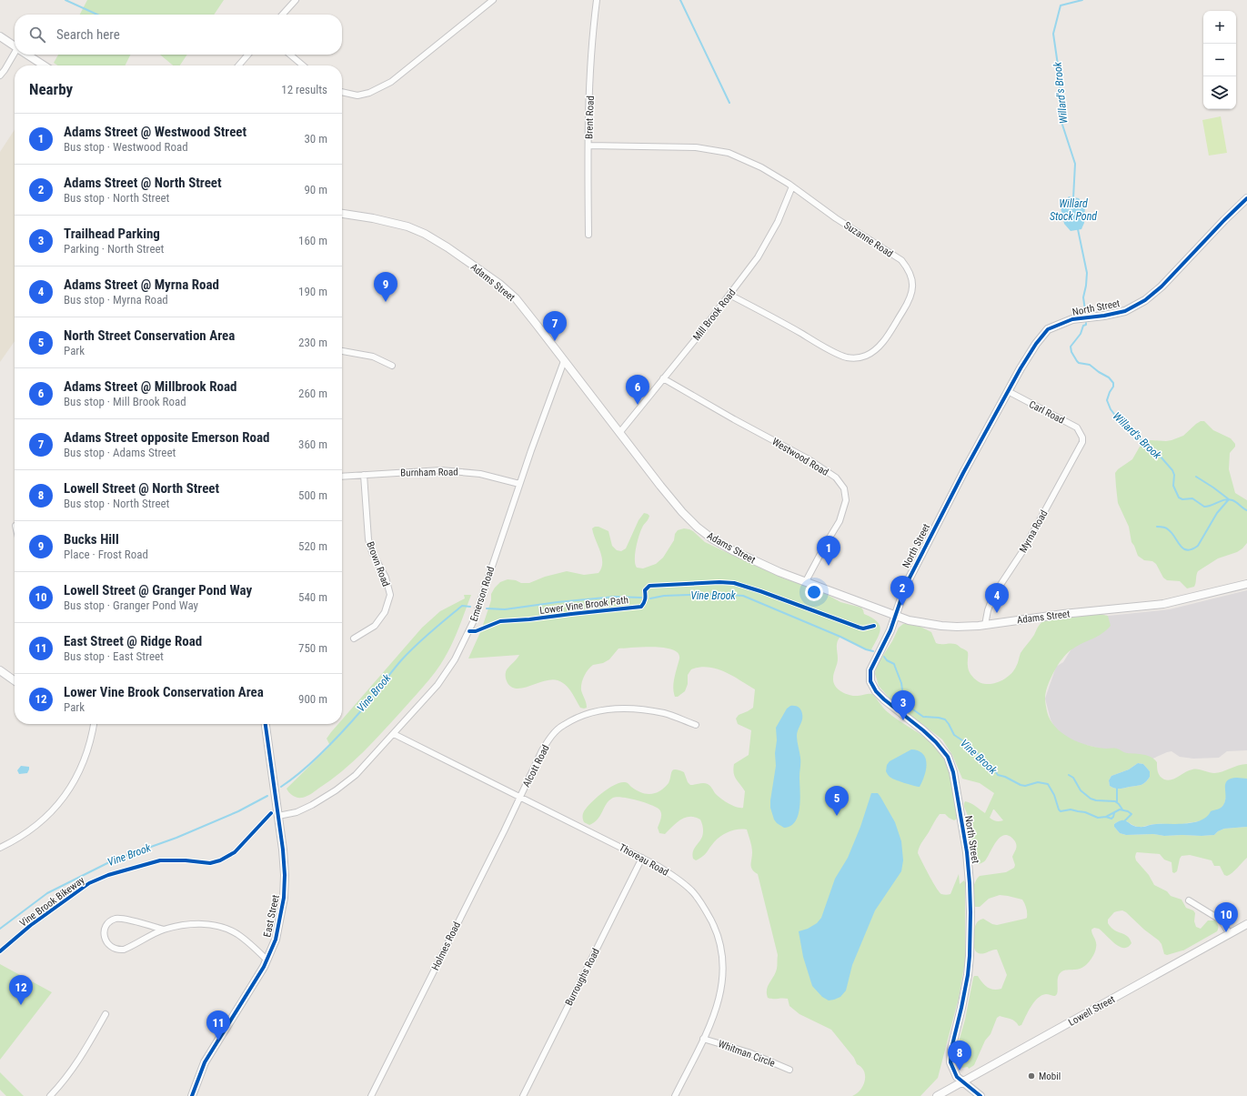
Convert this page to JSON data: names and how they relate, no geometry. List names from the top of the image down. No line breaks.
{"streets":{"street":["Brent Road","Suzanne Road","Adams Street","North Street","Mill Brook Road","Carl Road","Westwood Road","Burnham Road","Myrna Road","Brown Road","Emerson Road","Alcott Road","Thoreau Road","East Street","Holmes Road","Burroughs Road","Lowell Street","Whitman Circle"],"cycle path":["Lower Vine Brook Path","Vine Brook Bikeway"]},"crossings":[["Brent Road","Suzanne Road"],["Suzanne Road","Mill Brook Road"],["Adams Street","North Street"],["Adams Street","Mill Brook Road"],["Adams Street","Westwood Road"],["Adams Street","Myrna Road"],["Adams Street","Emerson Road"],["North Street","Carl Road"],["North Street","Lowell Street"],["Mill Brook Road","Westwood Road"],["Carl Road","Myrna Road"],["Burnham Road","Brown Road"],["Burnham Road","Emerson Road"],["Emerson Road","Thoreau Road"],["Emerson Road","East Street"],["Alcott Road","Thoreau Road"],["Alcott Road","Holmes Road"],["Thoreau Road","Holmes Road"],["Thoreau Road","Burroughs Road"],["Thoreau Road","Whitman Circle"]],"water":["Willard's Brook","Willard Stock Pond","Vine Brook"],"places":["Mobil"],"page":{"map_buttons":["+","−"],"search":"Search here","heading":["Nearby","12 results"],"list":[{"mark":"1","name":"Adams Street @ Westwood Street","note":"Bus stop · Westwood Road","value":"30 m"},{"mark":"2","name":"Adams Street @ North Street","note":"Bus stop · North Street","value":"90 m"},{"mark":"3","name":"Trailhead Parking","note":"Parking · North Street","value":"160 m"},{"mark":"4","name":"Adams Street @ Myrna Road","note":"Bus stop · Myrna Road","value":"190 m"},{"mark":"5","name":"North Street Conservation Area","note":"Park","value":"230 m"},{"mark":"6","name":"Adams Street @ Millbrook Road","note":"Bus stop · Mill Brook Road","value":"260 m"},{"mark":"7","name":"Adams Street opposite Emerson Road","note":"Bus stop · Adams Street","value":"360 m"},{"mark":"8","name":"Lowell Street @ North Street","note":"Bus stop · North Street","value":"500 m"},{"mark":"9","name":"Bucks Hill","note":"Place · Frost Road","value":"520 m"},{"mark":"10","name":"Lowell Street @ Granger Pond Way","note":"Bus stop · Granger Pond Way","value":"540 m"},{"mark":"11","name":"East Street @ Ridge Road","note":"Bus stop · East Street","value":"750 m"},{"mark":"12","name":"Lower Vine Brook Conservation Area","note":"Park","value":"900 m"}],"pins":["9","7","6","1","2","4","3","5","10","12","11","8"]}}
